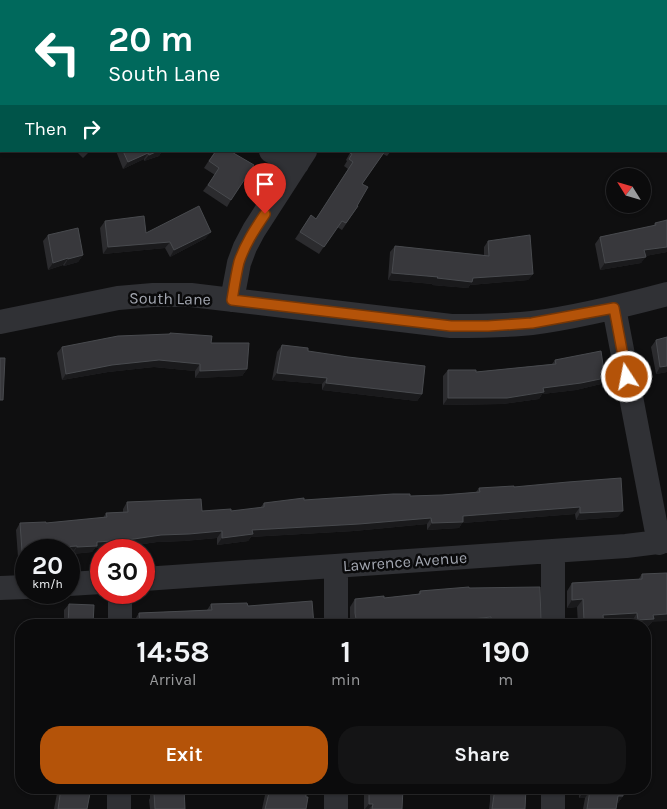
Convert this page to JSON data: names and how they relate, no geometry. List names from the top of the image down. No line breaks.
{"streets":{"street":["South Lane","Lawrence Avenue"]},"north":"top left","page":{"turn":["20 m","South Lane"],"then":"Then","speed":"20 km/h","limit":"30","eta":["14:58","Arrival","1","min","190","m"],"buttons":["Exit","Share"]}}
